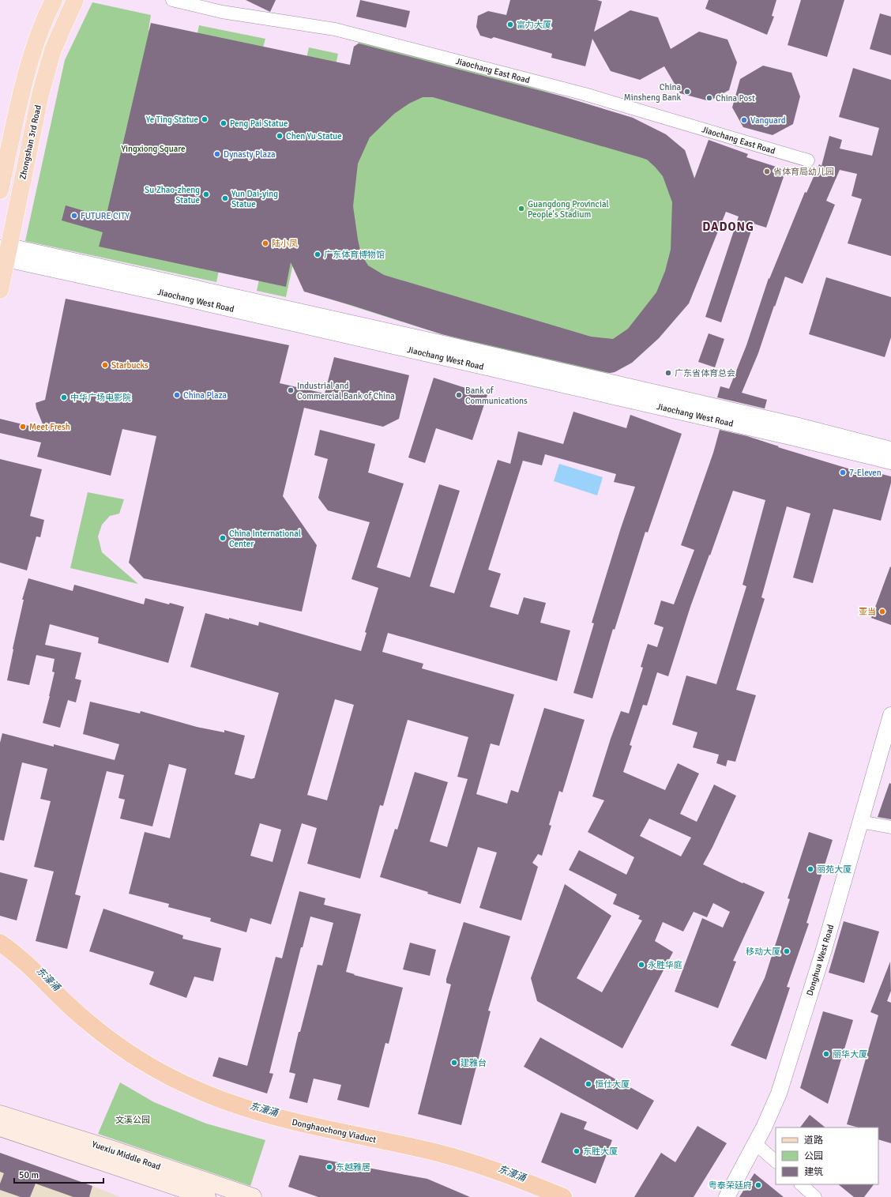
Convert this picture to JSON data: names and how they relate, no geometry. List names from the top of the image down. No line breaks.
{"streets":{"highway":["Donghaochong Viaduct"],"main road":["Zhongshan 3rd Road","Yuexiu Middle Road"],"street":["Jiaochang East Road","Jiaochang West Road","Donghua West Road"]},"crossings":[["Zhongshan 3rd Road","Jiaochang West Road"]],"districts":["DADONG"],"water":["东濠涌"],"parks":["Yingxiong Square","文溪公园"],"places":["富力大厦","China Minsheng Bank","China Post","Ye Ting Statue","Vanguard","Peng Pai Statue","Chen Yu Statue","Dynasty Plaza","省体育局幼儿园","Su Zhao-zheng Statue","Yun Dai-ying Statue","Guangdong Provincial People's Stadium","FUTURE CITY","陆小凤","广东体育博物馆","Starbucks","广东省体育总会","Industrial and Commercial Bank of China","China Plaza","Bank of Communications","中华广场电影院","Meet Fresh","7-Eleven","China International Center","亚当","丽苑大厦","移动大厦","永胜华庭","丽华大厦","建雅台","恒仕大厦","东胜大厦","东越雅居","粤泰荣廷府"],"legend":["道路","公园","建筑"],"scale_bar":"50 m"}
